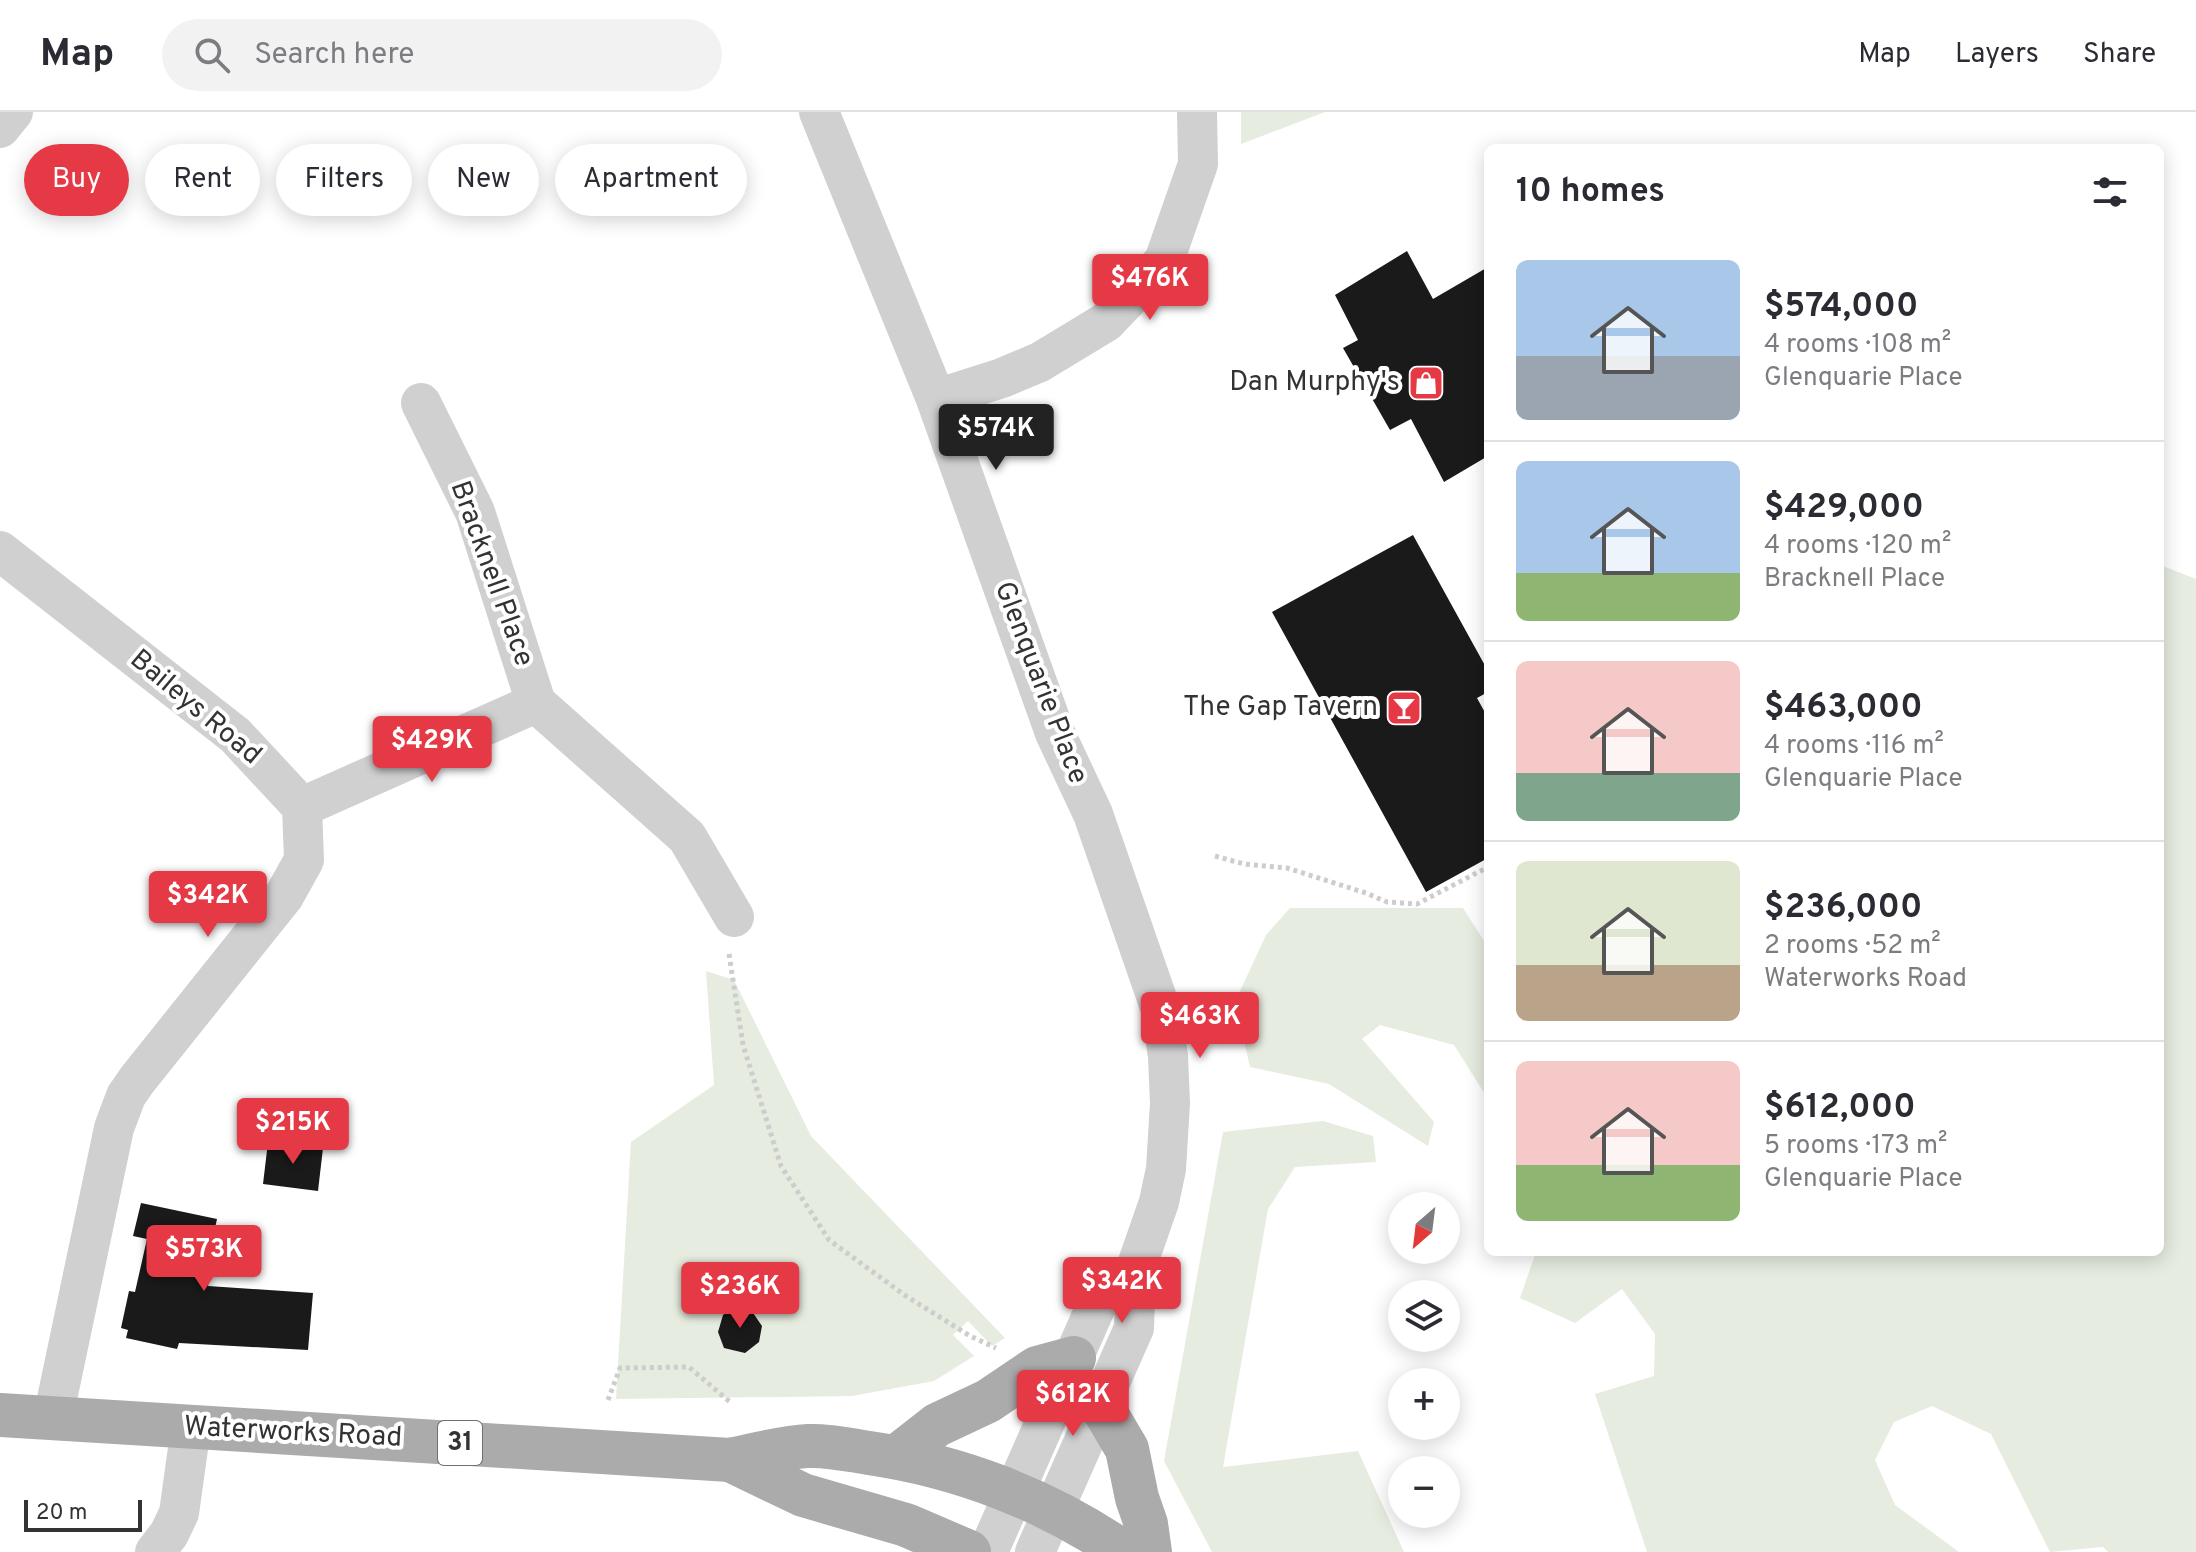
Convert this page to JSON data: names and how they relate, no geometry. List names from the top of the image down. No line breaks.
{"streets":{"main road":["Waterworks Road","31"],"street":["Bracknell Place","Glenquarie Place","Baileys Road"]},"crossings":[["Bracknell Place","Baileys Road"],["Glenquarie Place","Waterworks Road"]],"places":{"shop":["Dan Murphy's"],"bar":["The Gap Tavern"]},"scale_bar":"20 m","north":"bottom left","page":{"header":"Map","search":"Search here","nav":["Map","Layers","Share"],"chip":["Buy","Rent","Filters","New","Apartment"],"heading":"10 homes","list":[{"name":"$574,000","note":"4 rooms · 108 m² · Glenquarie Place"},{"name":"$429,000","note":"4 rooms · 120 m² · Bracknell Place"},{"name":"$463,000","note":"4 rooms · 116 m² · Glenquarie Place"},{"name":"$236,000","note":"2 rooms · 52 m² · Waterworks Road"},{"name":"$612,000","note":"5 rooms · 173 m² · Glenquarie Place"}],"price":["$476K","$574K","$429K","$342K","$463K","$215K","$573K","$342K","$236K","$612K"],"map_buttons":["+","−"],"scale":"20 m"}}
